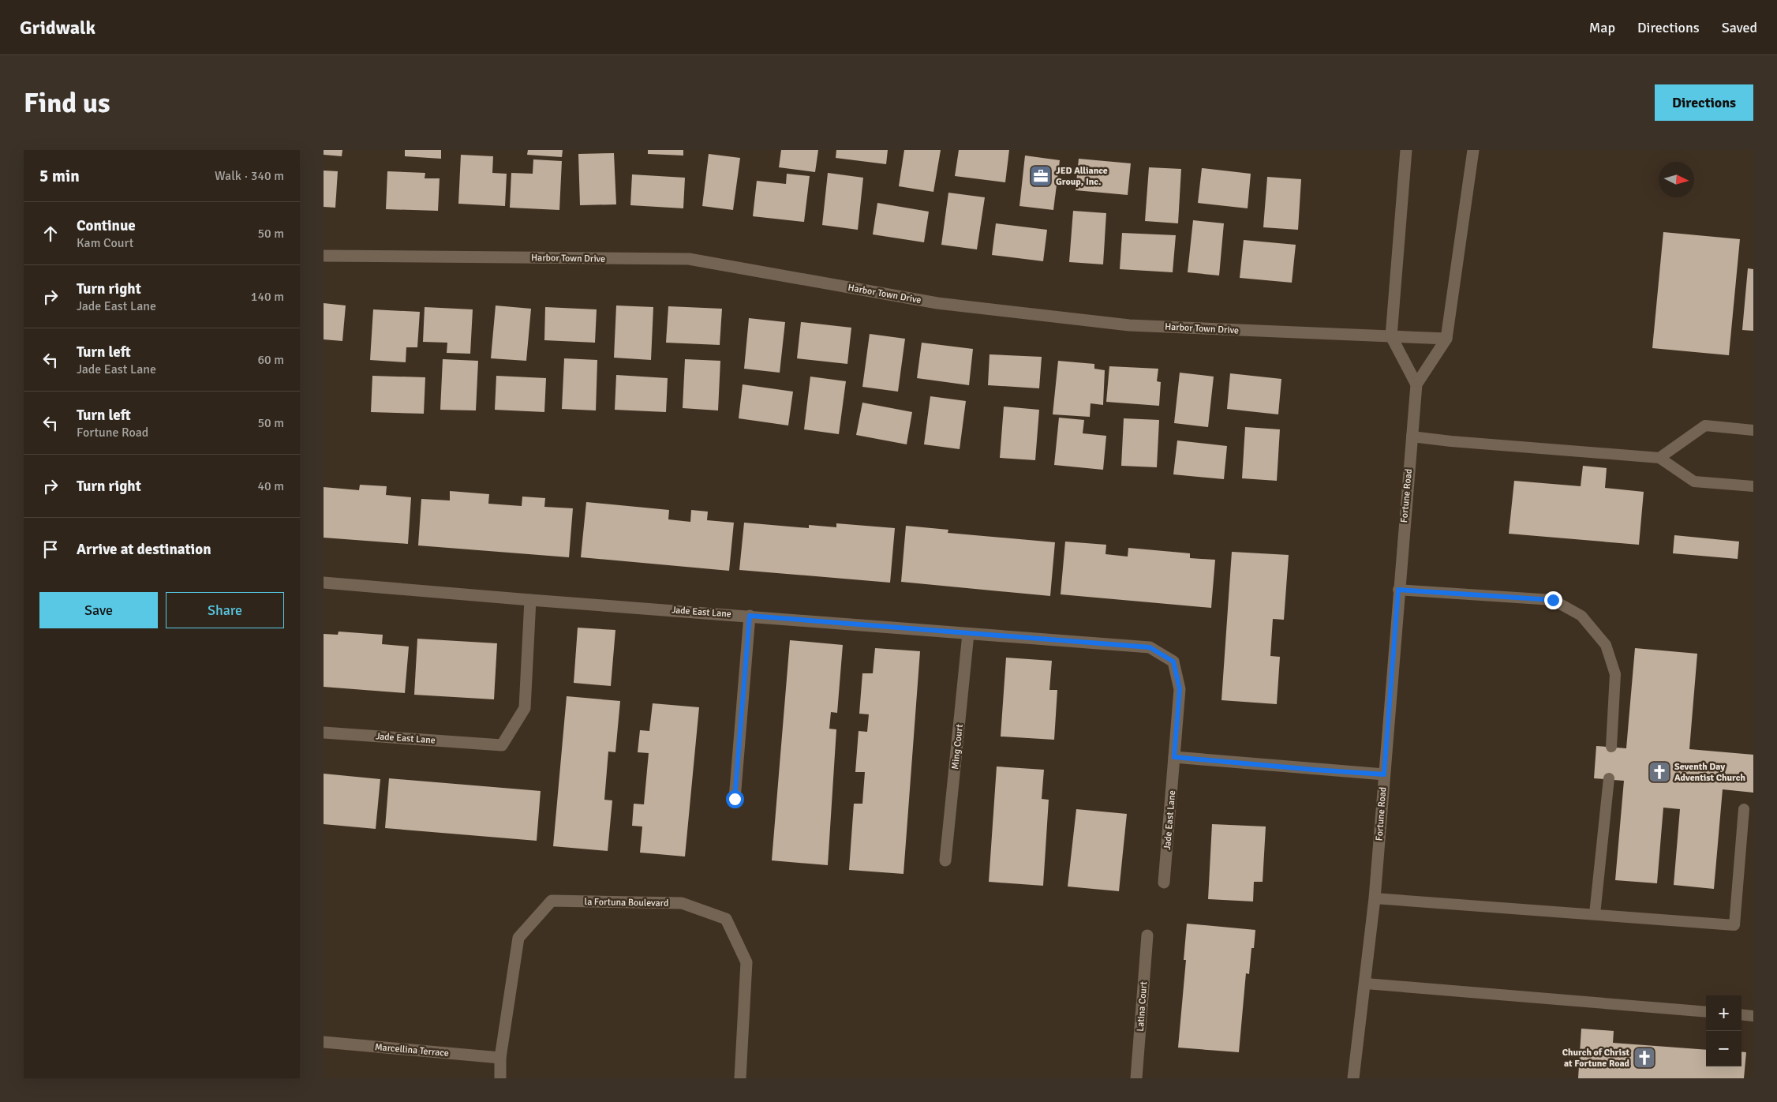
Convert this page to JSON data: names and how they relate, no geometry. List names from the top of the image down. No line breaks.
{"streets":{"street":["Harbor Town Drive","Fortune Road","Jade East Lane","Ming Court","la Fortuna Boulevard","Latina Court","Marcellina Terrace"]},"crossings":[["Harbor Town Drive","Fortune Road"],["Jade East Lane","Ming Court"],["la Fortuna Boulevard","Marcellina Terrace"]],"places":{"office":["JED Alliance Group, Inc."],"church":["Seventh Day Adventist Church","Church of Christ at Fortune Road"]},"north":"right","page":{"header":"Gridwalk","nav":["Map","Directions","Saved"],"buttons":["Directions",["Save","Share"]],"title":"Find us","heading":["5 min","Walk · 340 m"],"list":[["Continue","Kam Court","50 m"],["Turn right","Jade East Lane","140 m"],["Turn left","Jade East Lane","60 m"],["Turn left","Fortune Road","50 m"],["Turn right","40 m"],"Arrive at destination"],"map_buttons":["+","−"]}}
